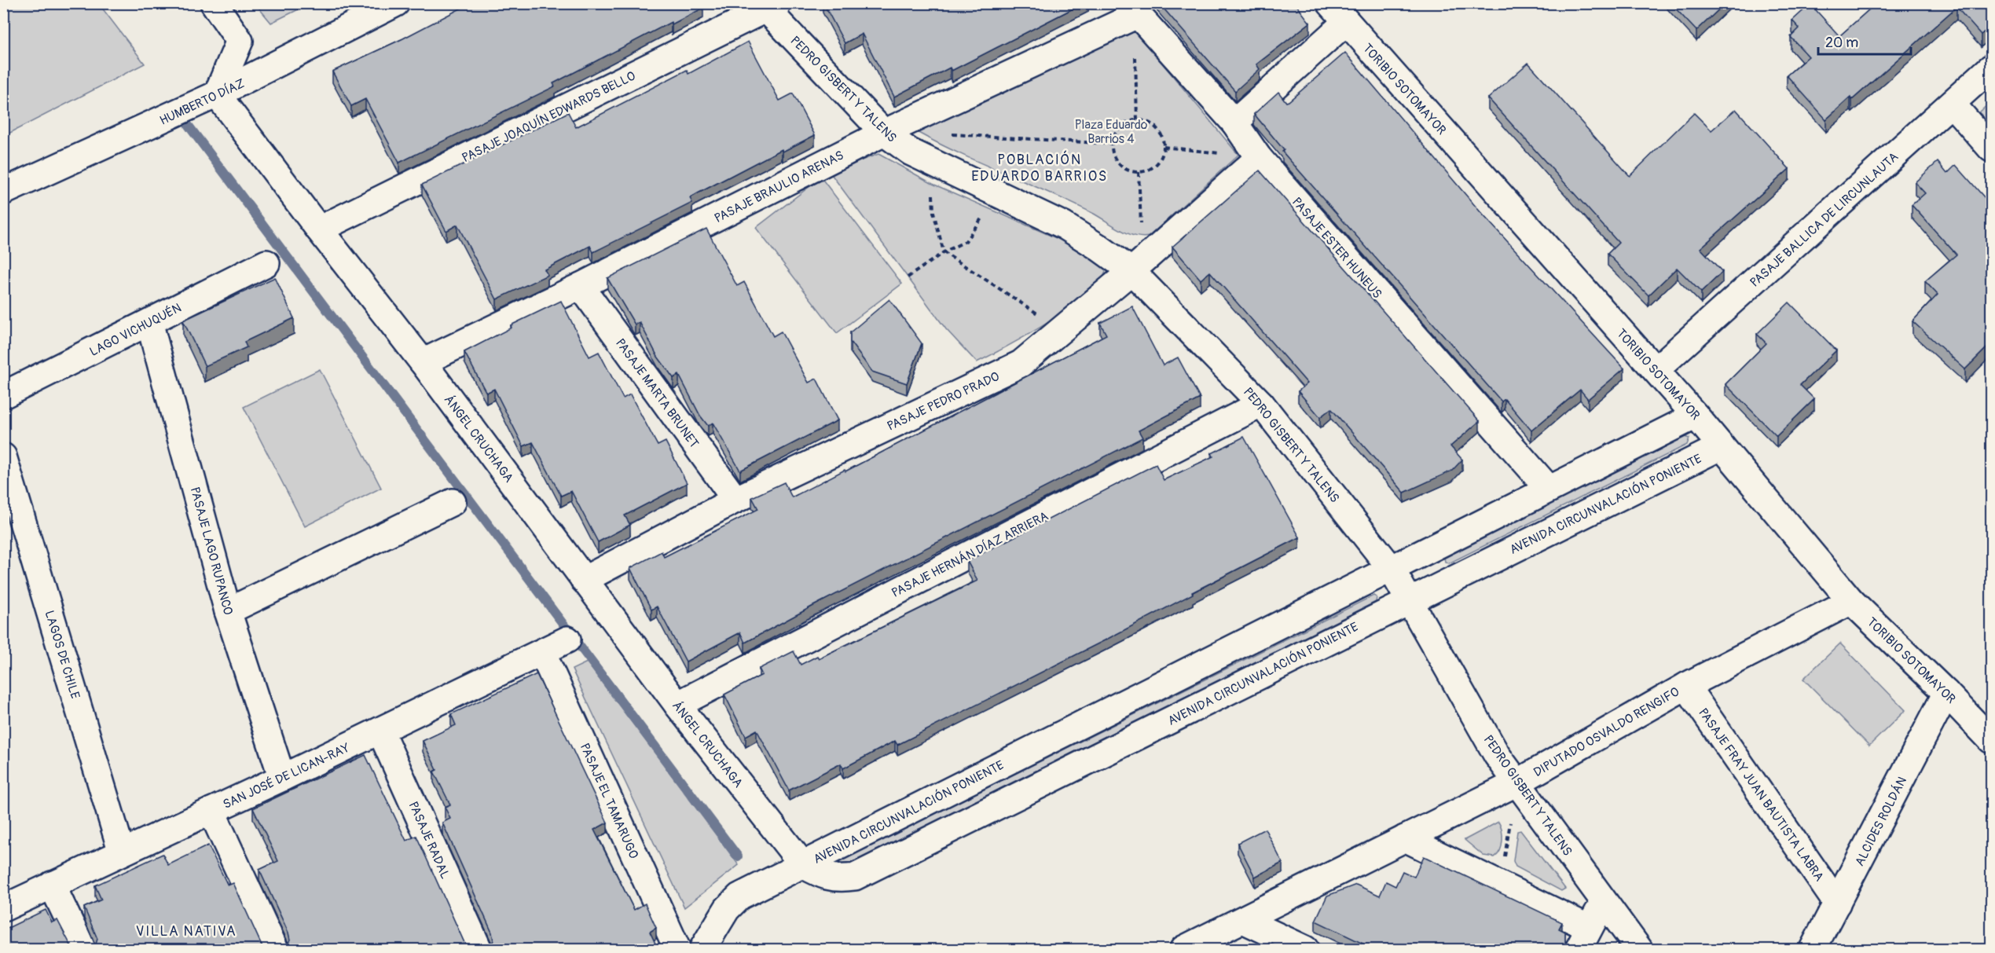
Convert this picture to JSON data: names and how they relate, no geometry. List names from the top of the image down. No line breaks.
{"streets":{"street":["PEDRO GISBERT Y TALENS","TORIBIO SOTOMAYOR","HUMBERTO DÍAZ","PASAJE JOAQUÍN EDWARDS BELLO","PASAJE BRAULIO ARENAS","PASAJE BALLICA DE LIRCUNLAUTA","PASAJE ESTER HUNEUS","LAGO VICHUQUÉN","PASAJE MARTA BRUNET","PASAJE PEDRO PRADO","ÁNGEL CRUCHAGA","AVENIDA CIRCUNVALACIÓN PONIENTE","PASAJE LAGO RUPANCO","PASAJE HERNÁN DÍAZ ARRIERA","LAGOS DE CHILE","DIPUTADO OSVALDO RENGIFO","SAN JOSÉ DE LICAN-RAY","PASAJE FRAY JUAN BAUTISTA LABRA","PASAJE EL TAMARUGO","ALCIDES ROLDÁN","PASAJE RADAL"]},"crossings":[["PEDRO GISBERT Y TALENS","PASAJE JOAQUÍN EDWARDS BELLO"],["PEDRO GISBERT Y TALENS","PASAJE BRAULIO ARENAS"],["PEDRO GISBERT Y TALENS","PASAJE PEDRO PRADO"],["PEDRO GISBERT Y TALENS","AVENIDA CIRCUNVALACIÓN PONIENTE"],["PEDRO GISBERT Y TALENS","PASAJE HERNÁN DÍAZ ARRIERA"],["PEDRO GISBERT Y TALENS","DIPUTADO OSVALDO RENGIFO"],["TORIBIO SOTOMAYOR","PASAJE BALLICA DE LIRCUNLAUTA"],["TORIBIO SOTOMAYOR","AVENIDA CIRCUNVALACIÓN PONIENTE"],["TORIBIO SOTOMAYOR","DIPUTADO OSVALDO RENGIFO"],["TORIBIO SOTOMAYOR","ALCIDES ROLDÁN"],["HUMBERTO DÍAZ","ÁNGEL CRUCHAGA"],["PASAJE JOAQUÍN EDWARDS BELLO","ÁNGEL CRUCHAGA"],["PASAJE BRAULIO ARENAS","PASAJE ESTER HUNEUS"],["PASAJE BRAULIO ARENAS","PASAJE MARTA BRUNET"],["PASAJE BRAULIO ARENAS","ÁNGEL CRUCHAGA"],["PASAJE ESTER HUNEUS","PASAJE PEDRO PRADO"],["PASAJE ESTER HUNEUS","AVENIDA CIRCUNVALACIÓN PONIENTE"],["LAGO VICHUQUÉN","PASAJE LAGO RUPANCO"],["PASAJE MARTA BRUNET","PASAJE PEDRO PRADO"],["PASAJE PEDRO PRADO","ÁNGEL CRUCHAGA"],["ÁNGEL CRUCHAGA","AVENIDA CIRCUNVALACIÓN PONIENTE"],["ÁNGEL CRUCHAGA","PASAJE HERNÁN DÍAZ ARRIERA"],["PASAJE LAGO RUPANCO","SAN JOSÉ DE LICAN-RAY"],["LAGOS DE CHILE","SAN JOSÉ DE LICAN-RAY"],["DIPUTADO OSVALDO RENGIFO","PASAJE FRAY JUAN BAUTISTA LABRA"],["SAN JOSÉ DE LICAN-RAY","PASAJE EL TAMARUGO"],["SAN JOSÉ DE LICAN-RAY","PASAJE RADAL"],["PASAJE FRAY JUAN BAUTISTA LABRA","ALCIDES ROLDÁN"]],"districts":["POBLACIÓN EDUARDO BARRIOS","VILLA NATIVA"],"parks":["Plaza Eduardo Barrios 4"],"scale_bar":"20 m"}
